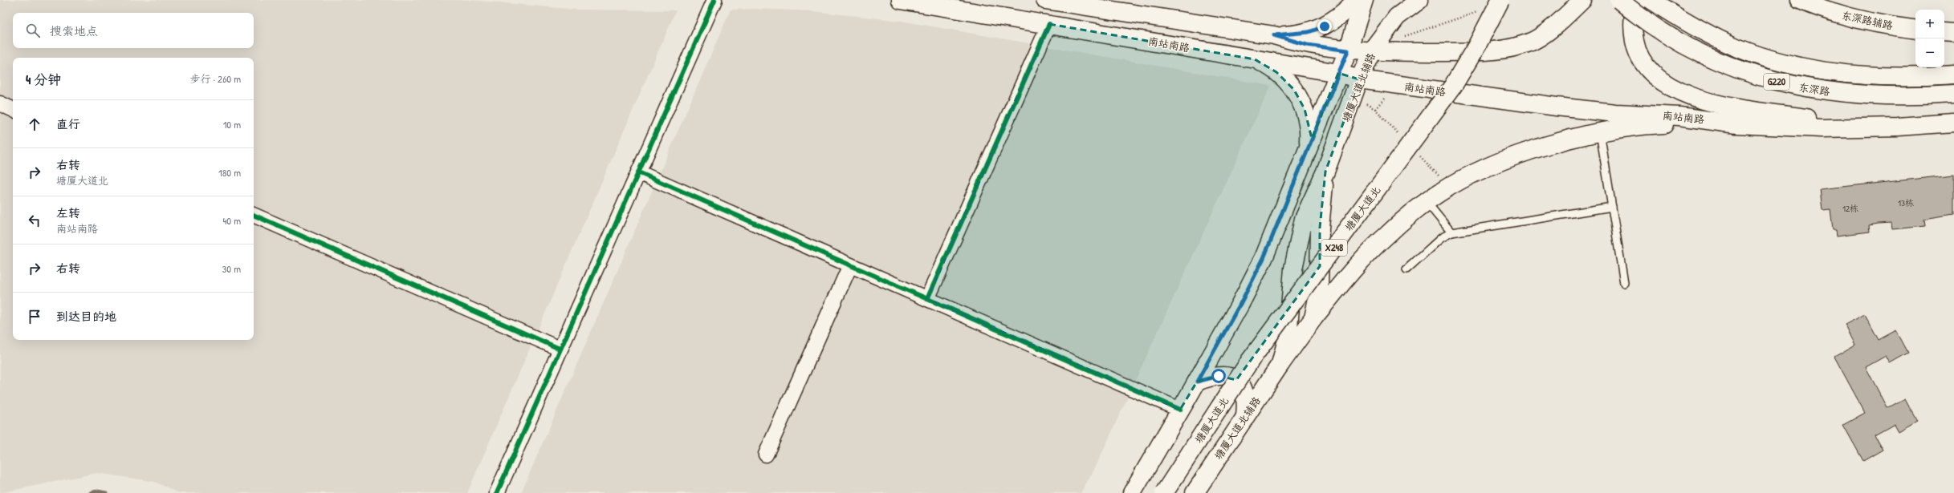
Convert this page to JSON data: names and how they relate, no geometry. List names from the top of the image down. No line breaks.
{"streets":{"main road":["东深路辅路","南站南路","G220","塘厦大道北辅路","东深路","塘厦大道北","X248"]},"crossings":[["南站南路","塘厦大道北辅路"]],"house_numbers":["13栋","12栋"],"page":{"map_buttons":["+","−"],"search":"搜索地点","heading":["4 分钟","步行 · 260 m"],"list":[["直行","10 m"],["右转","塘厦大道北","180 m"],["左转","南站南路","40 m"],["右转","30 m"],"到达目的地"]}}
